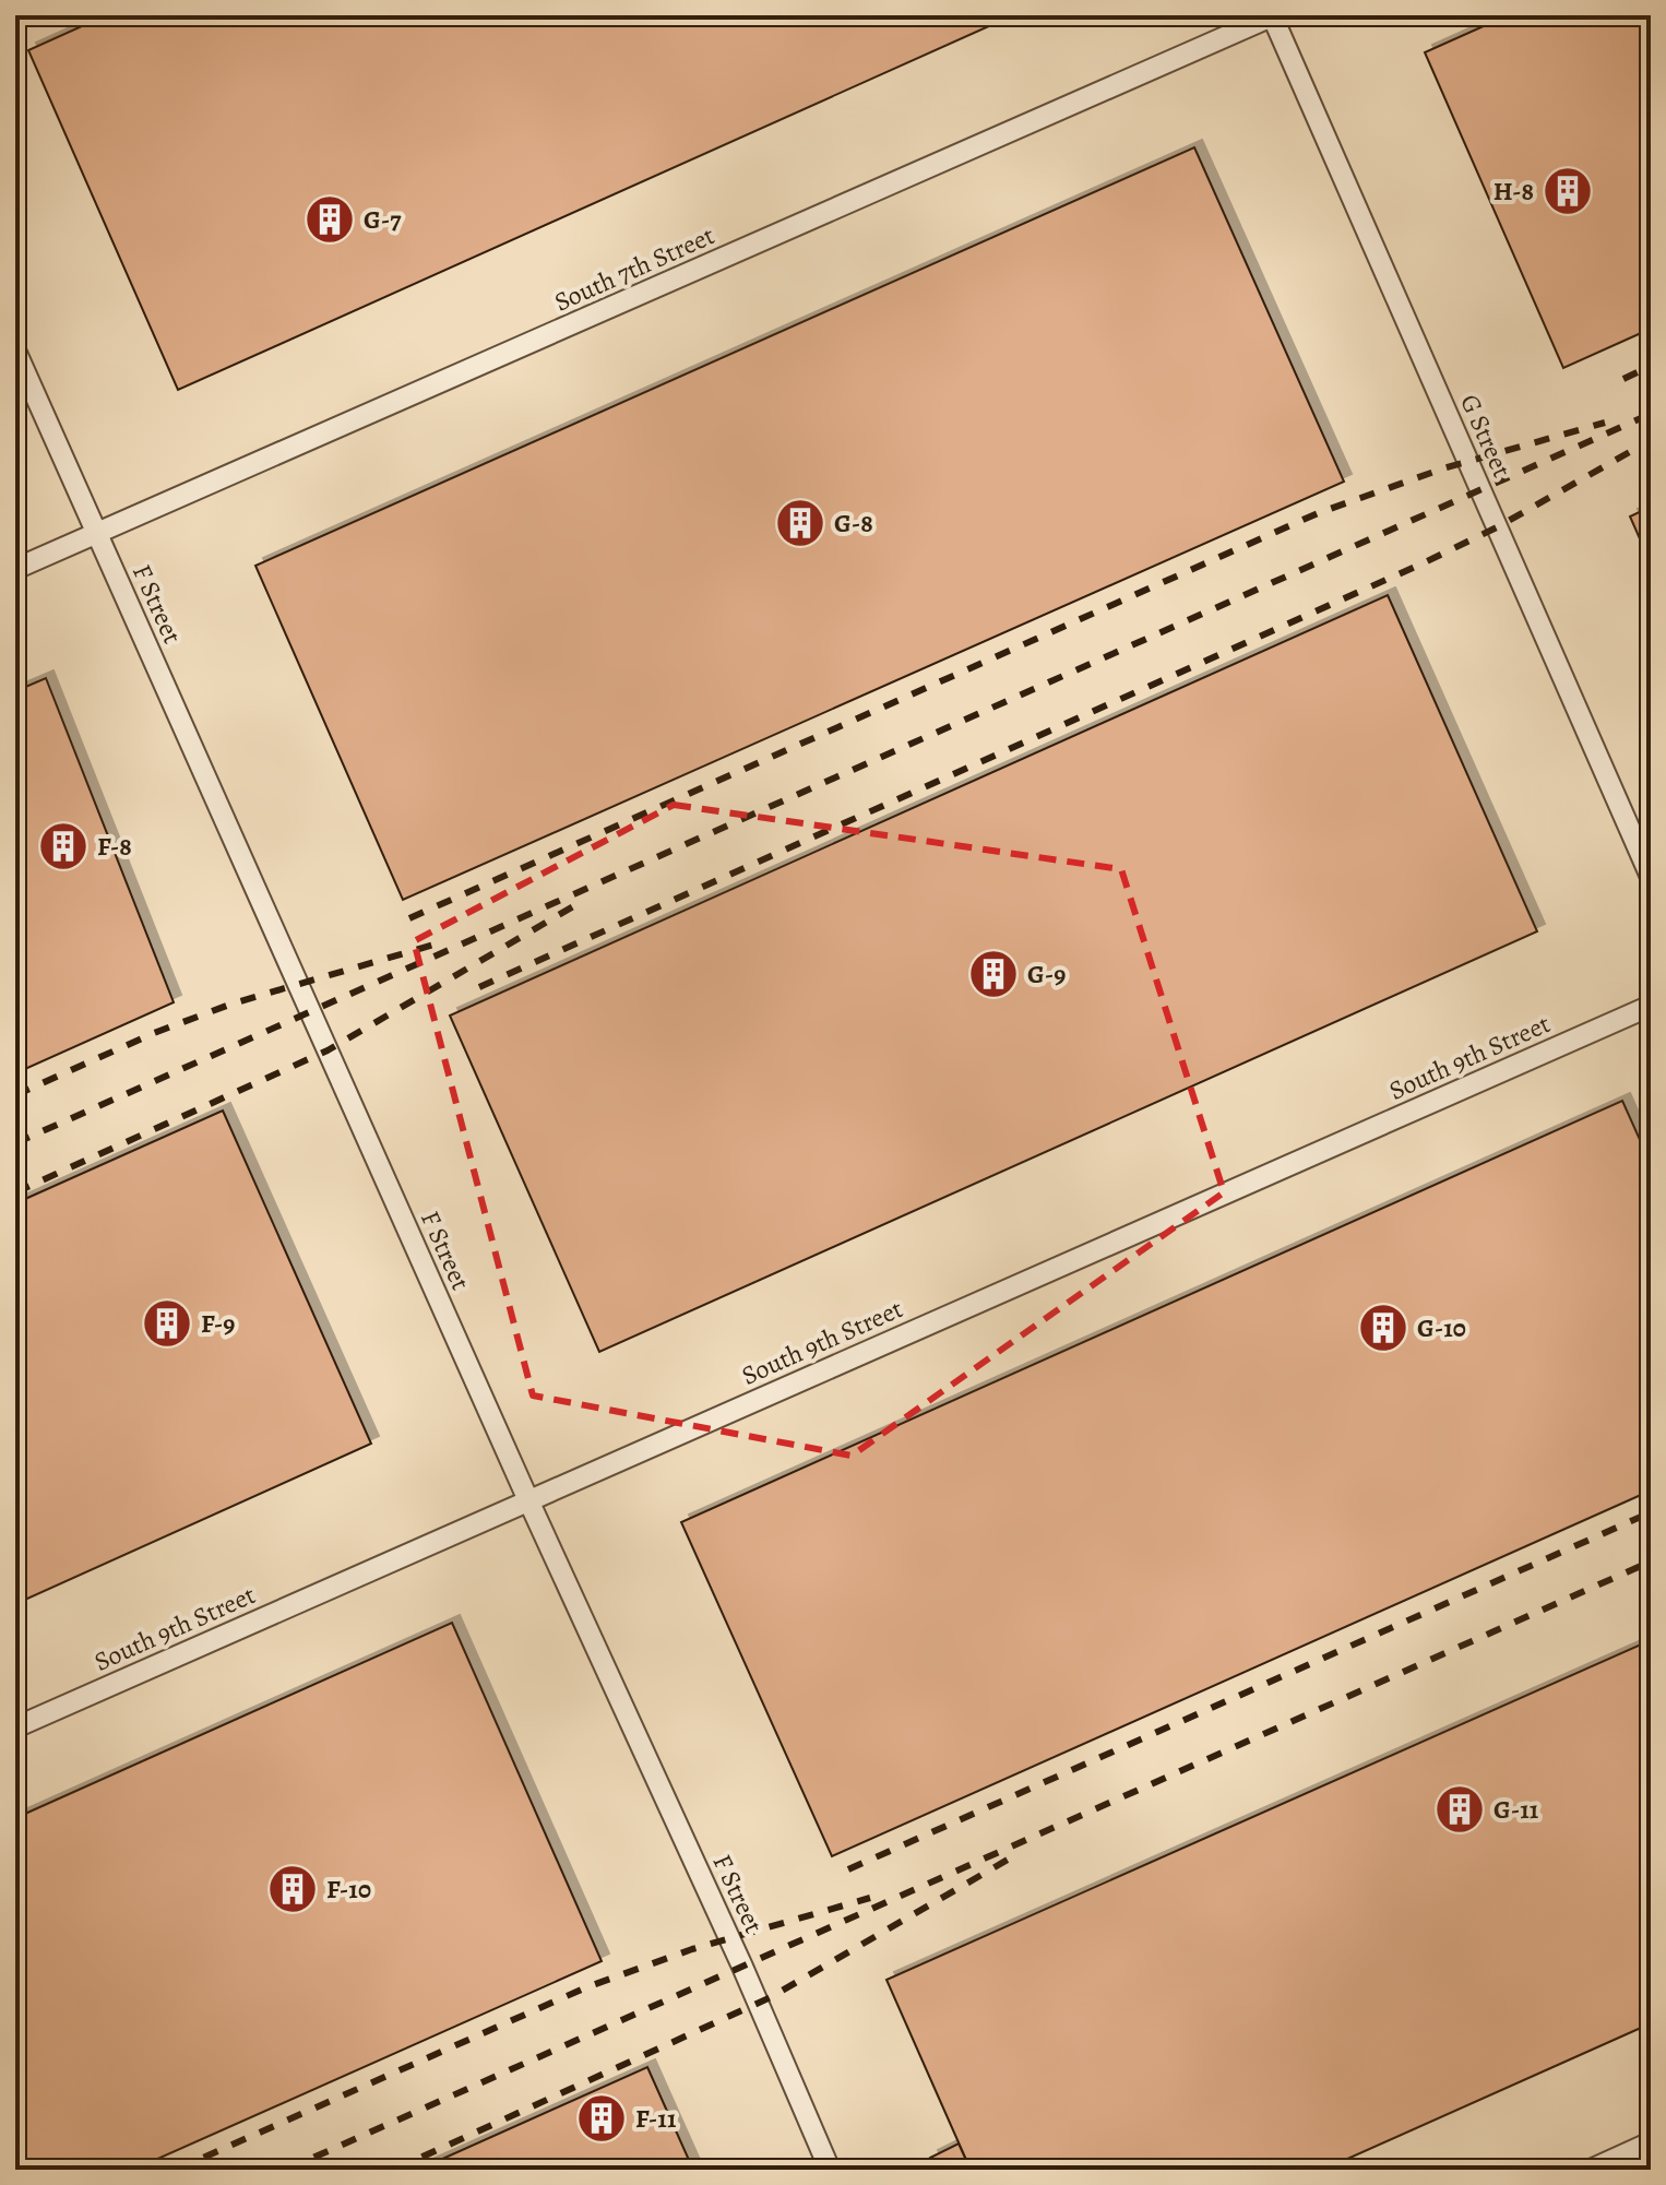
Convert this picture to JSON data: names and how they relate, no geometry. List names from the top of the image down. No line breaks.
{"streets":{"lane":["South 7th Street","G Street","F Street","South 9th Street"]},"crossings":[["South 7th Street","G Street"],["South 7th Street","F Street"],["F Street","South 9th Street"]],"places":{"building":["H-8","G-7","G-8","F-8","G-9","F-9","G-10","G-11","F-10","F-11"]}}
